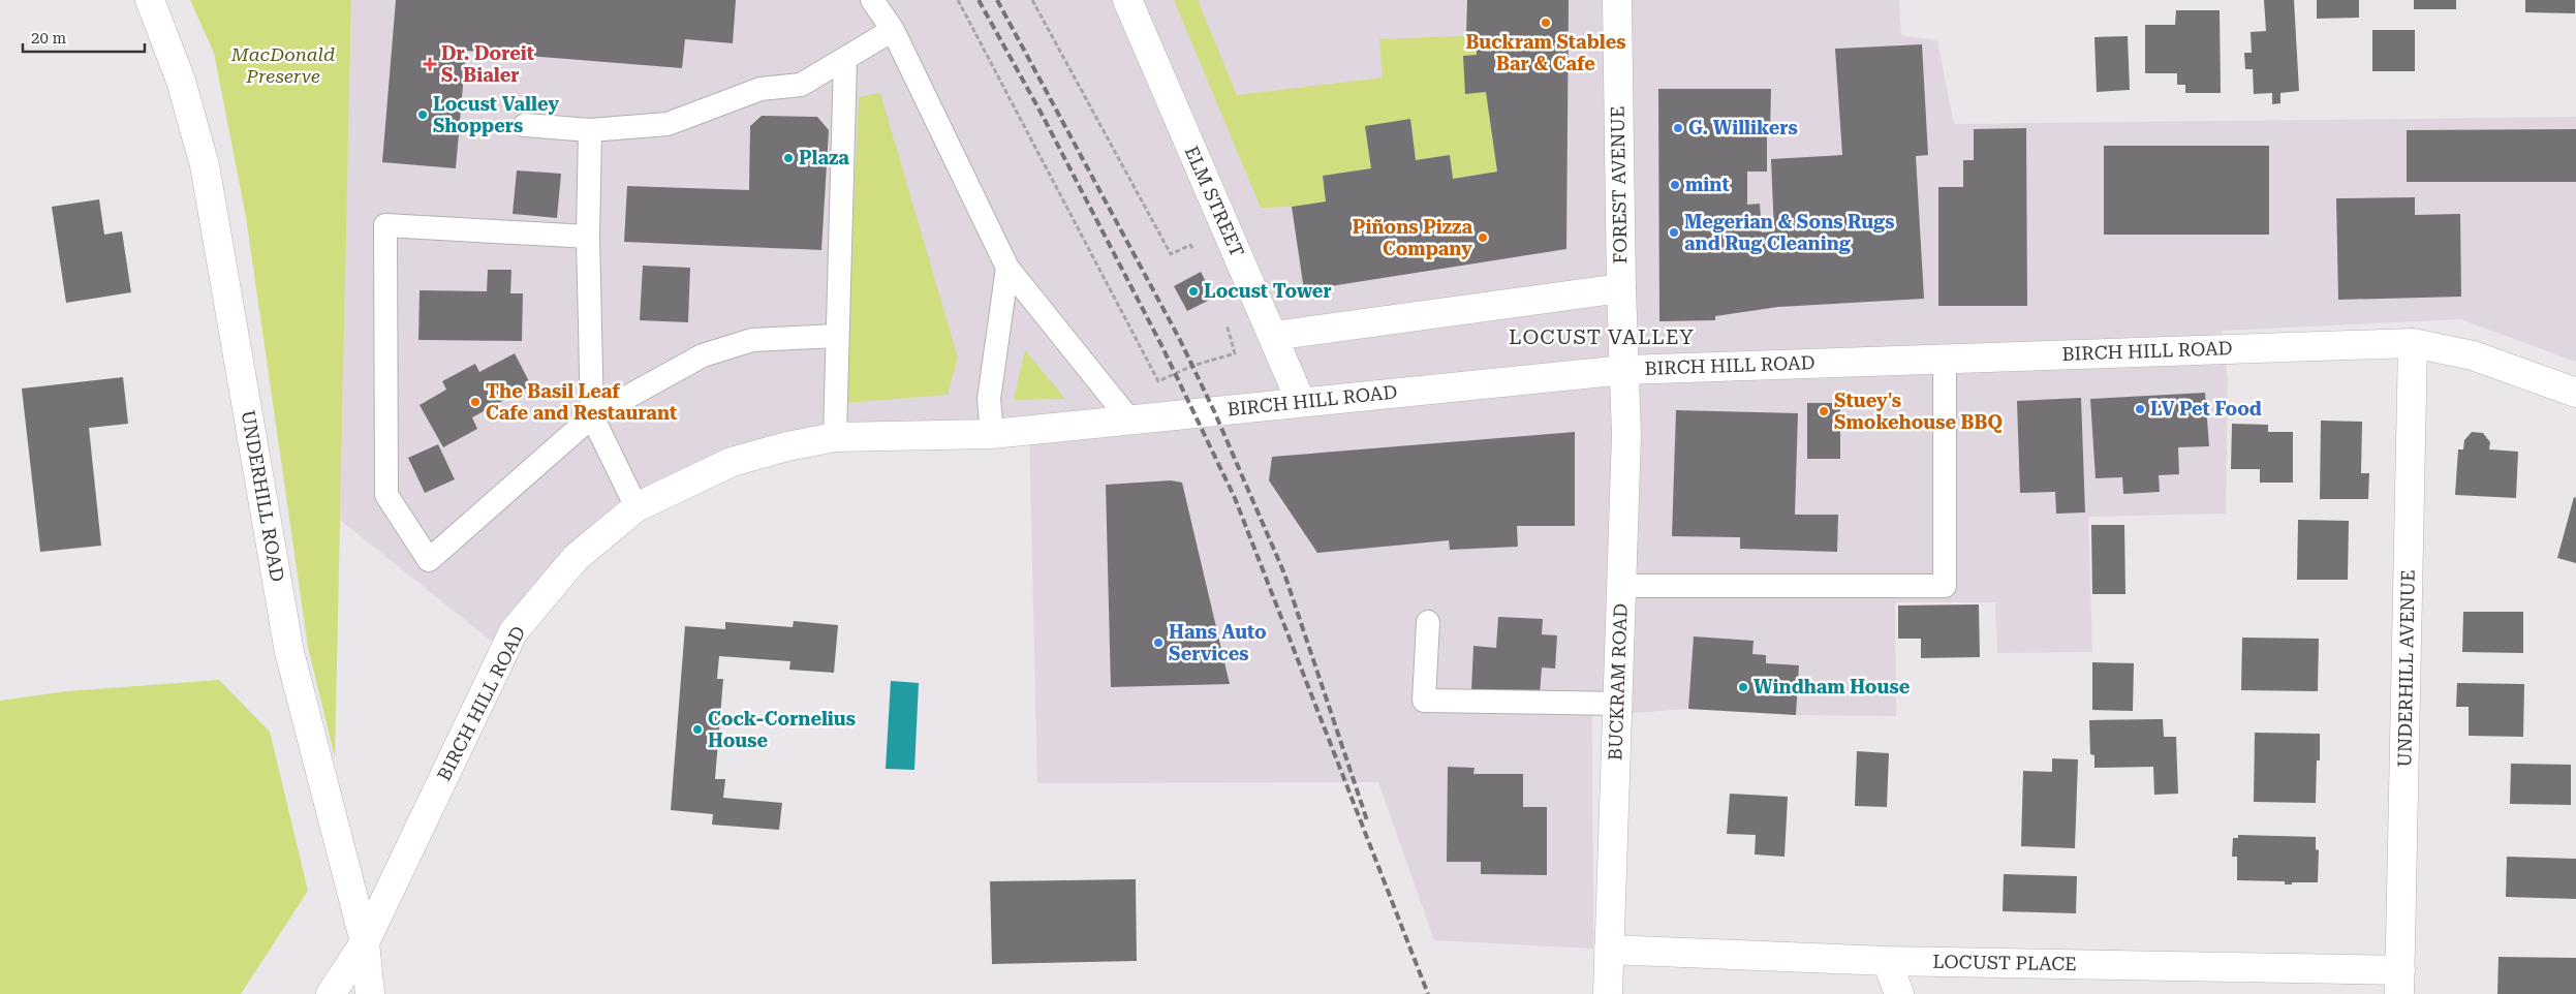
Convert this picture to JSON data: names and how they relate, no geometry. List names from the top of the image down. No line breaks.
{"streets":{"street":["FOREST AVENUE","ELM STREET","BIRCH HILL ROAD","UNDERHILL ROAD","UNDERHILL AVENUE","BUCKRAM ROAD","LOCUST PLACE"]},"crossings":[["FOREST AVENUE","BIRCH HILL ROAD"],["FOREST AVENUE","BUCKRAM ROAD"],["ELM STREET","BIRCH HILL ROAD"],["BIRCH HILL ROAD","UNDERHILL ROAD"],["BIRCH HILL ROAD","UNDERHILL AVENUE"],["BIRCH HILL ROAD","BUCKRAM ROAD"],["UNDERHILL AVENUE","LOCUST PLACE"],["BUCKRAM ROAD","LOCUST PLACE"]],"districts":["LOCUST VALLEY"],"parks":["MacDonald Preserve"],"places":{"other":["Buckram Stables Bar & Cafe","Locust Valley Shoppers","G. Willikers","Plaza","mint","Megerian & Sons Rugs and Rug Cleaning","Piñons Pizza Company","Locust Tower","The Basil Leaf Cafe and Restaurant","LV Pet Food","Stuey's Smokehouse BBQ","Hans Auto Services","Windham House","Cock-Cornelius House"],"health":["Dr. Doreit S. Bialer"]},"scale_bar":"20 m"}
